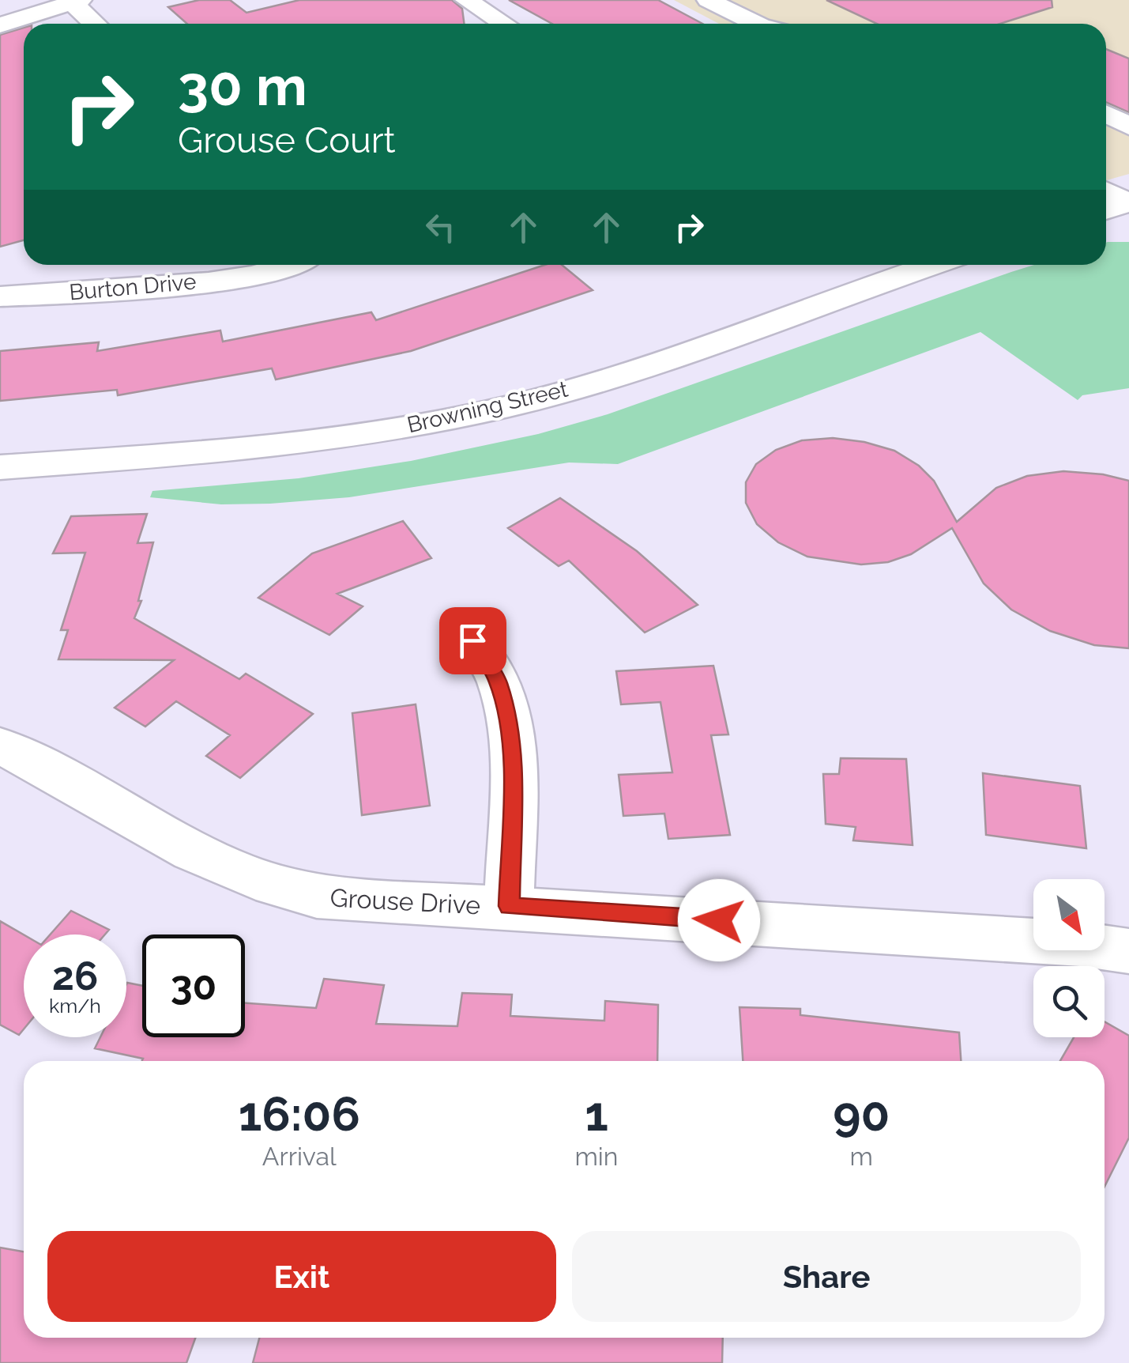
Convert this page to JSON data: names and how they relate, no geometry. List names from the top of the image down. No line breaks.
{"streets":{"street":["Burton Drive","Browning Street","Grouse Drive"]},"north":"bottom right","page":{"turn":["30 m","Grouse Court"],"speed":"26 km/h","limit":"30","eta":["16:06","Arrival","1","min","90","m"],"buttons":["Exit","Share"]}}
